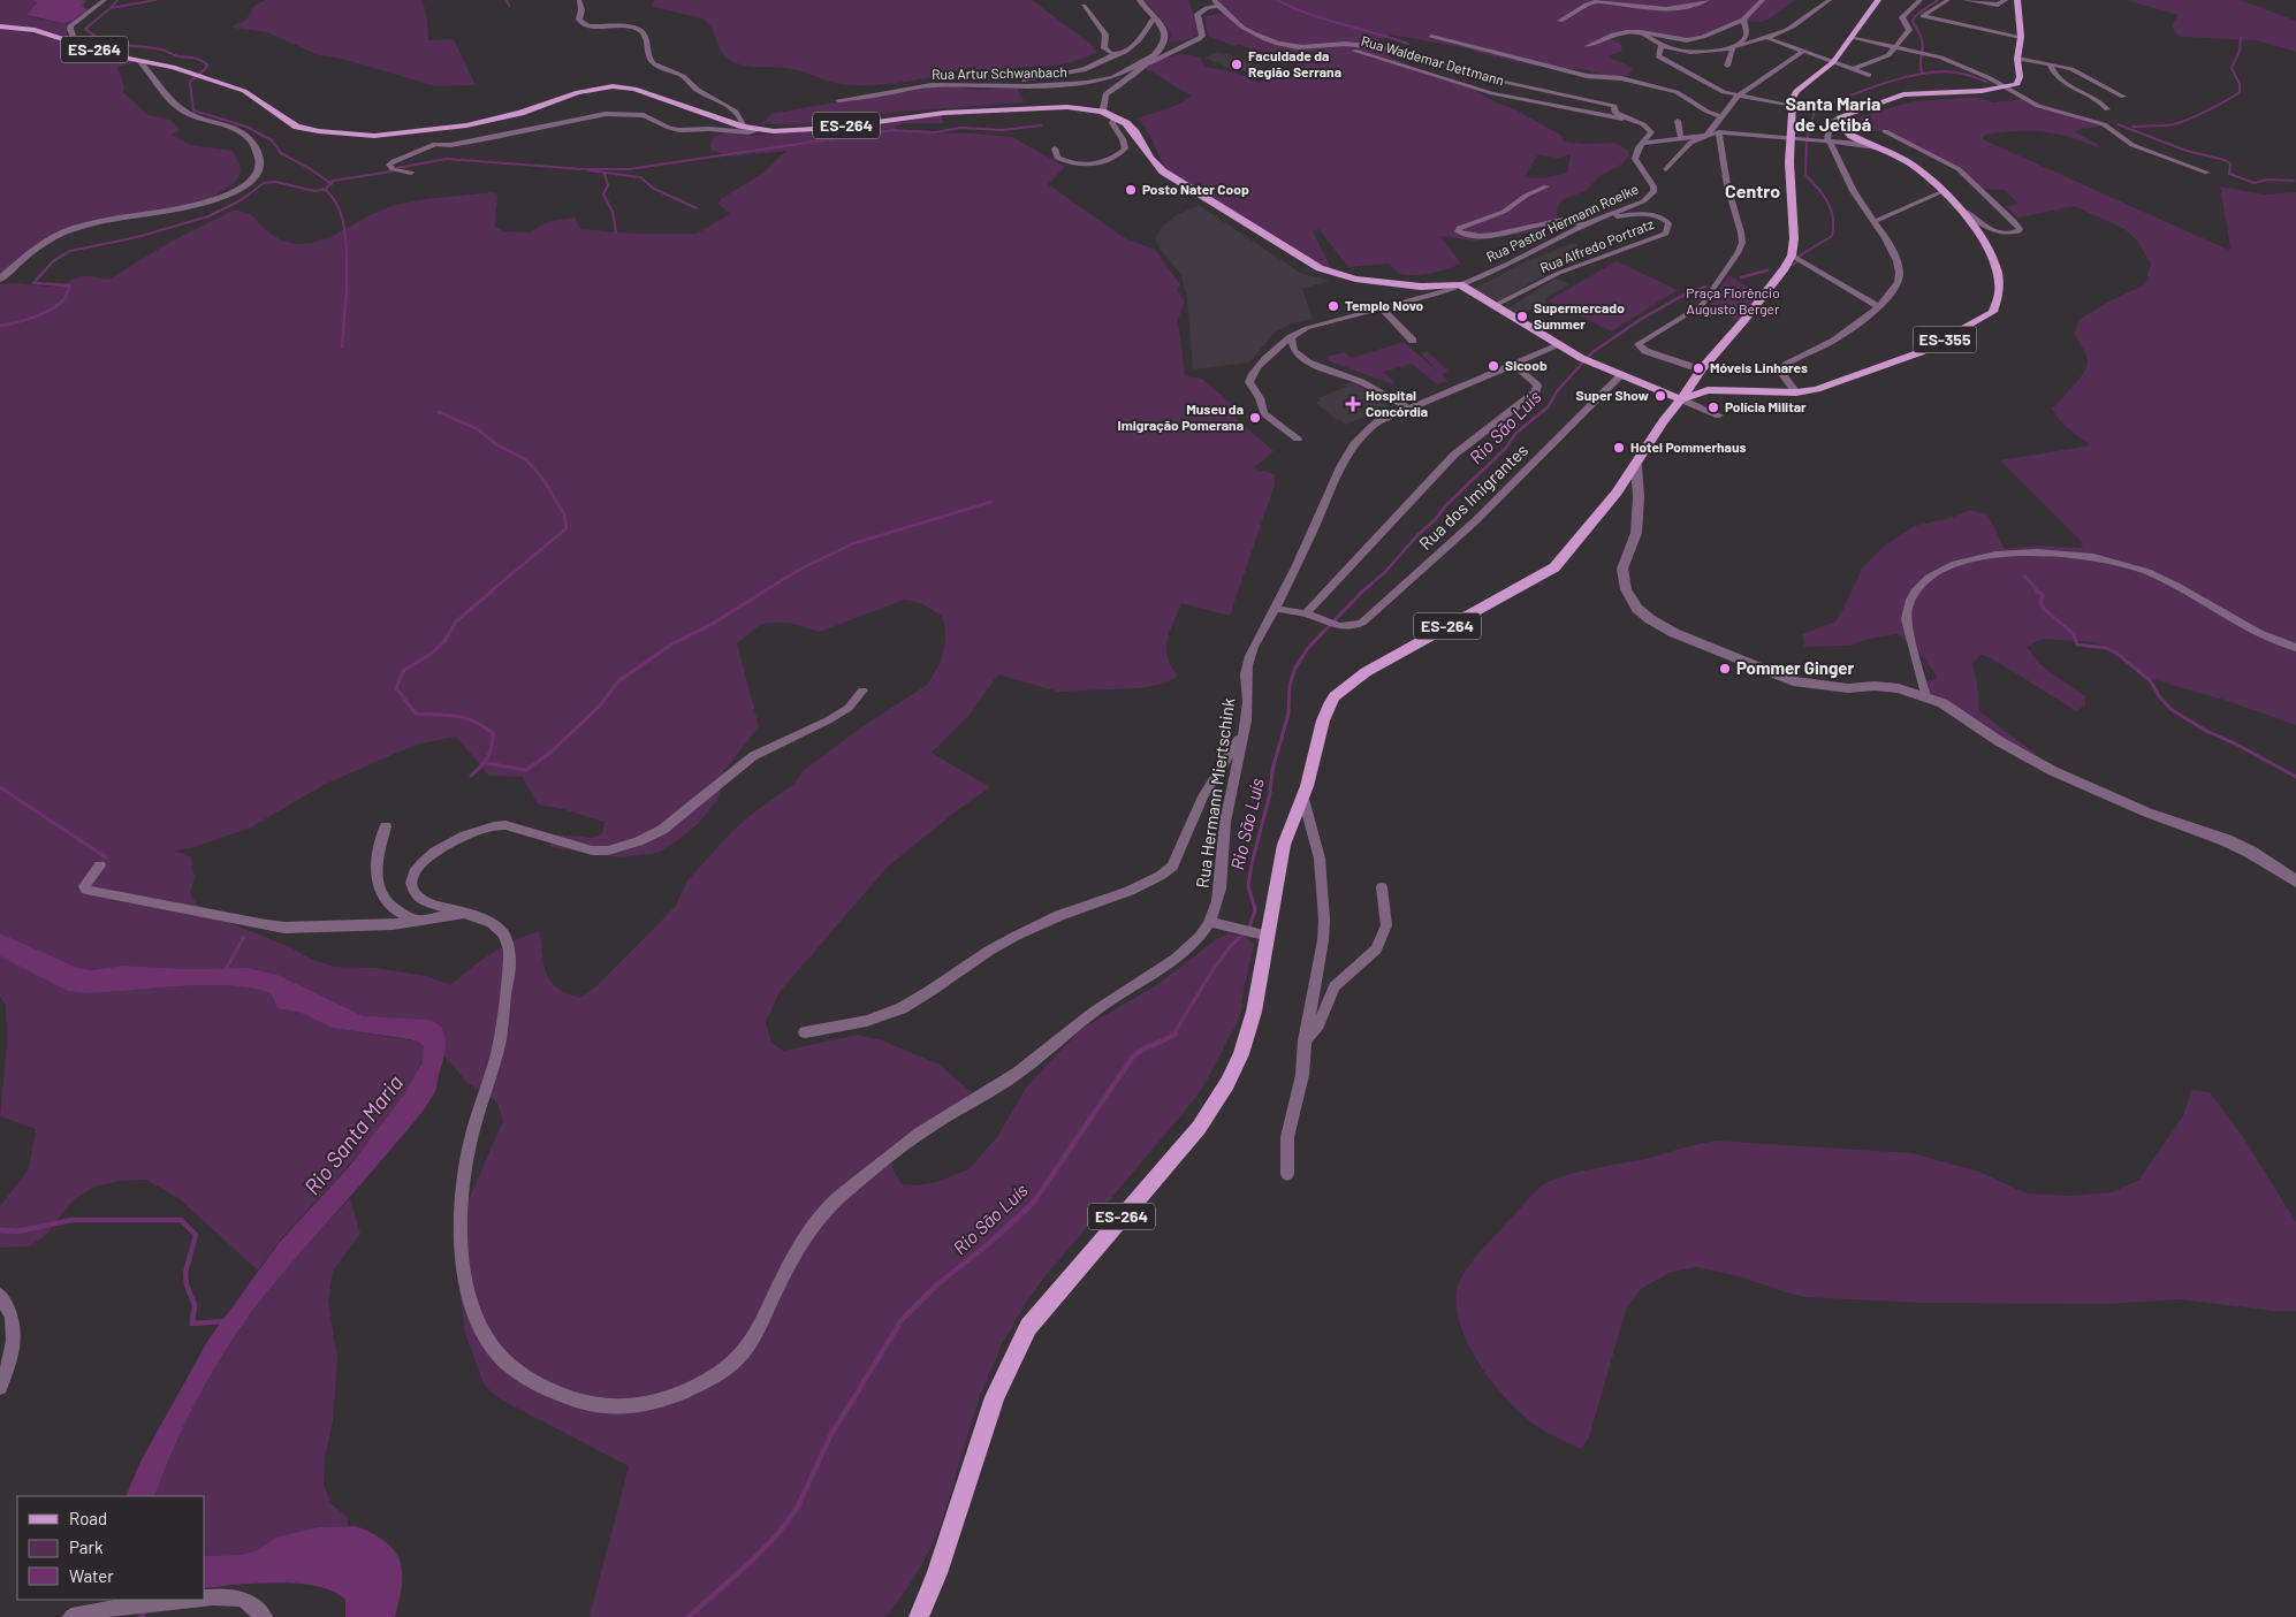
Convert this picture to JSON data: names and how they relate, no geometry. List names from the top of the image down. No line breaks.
{"streets":{"main road":["ES-264","ES-355"],"street":["Rua Waldemar Dettmann","Rua Artur Schwanbach","Rua Pastor Hermann Roelke","Rua Alfredo Portratz","Rua dos Imigrantes","Rua Hermann Miertschink"]},"crossings":[["ES-264","Rua Pastor Hermann Roelke"],["ES-264","ES-355"],["Rua Pastor Hermann Roelke","Rua Alfredo Portratz"]],"districts":["Santa Maria de Jetibá","Centro"],"water":["Rio São Luís","Rio Santa Maria"],"parks":["Praça Florêncio Augusto Berger"],"places":{"other":["Faculdade da Região Serrana","Posto Nater Coop","Templo Novo","Supermercado Summer","Sicoob","Móveis Linhares","Super Show","Polícia Militar","Museu da Imigração Pomerana","Hotel Pommerhaus","Pommer Ginger"],"health":["Hospital Concórdia"]},"legend":["Road","Park","Water"]}
